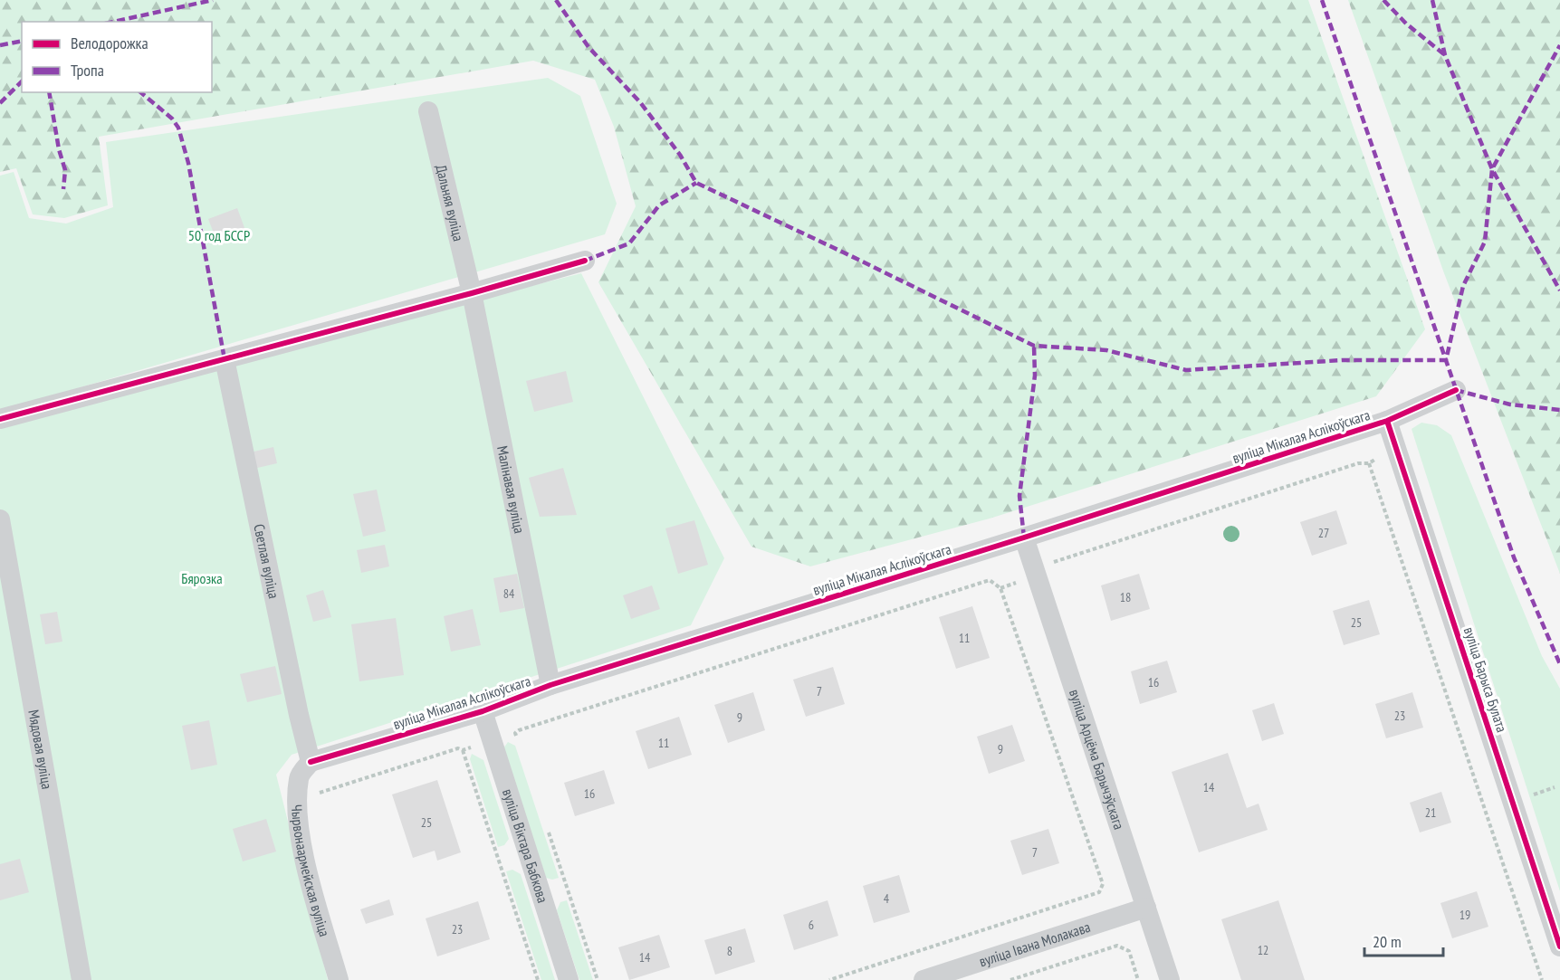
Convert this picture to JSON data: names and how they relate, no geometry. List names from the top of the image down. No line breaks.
{"streets":{"street":["Дальняя вуліца","вуліца Мікалая Аслікоўскага","Малінавая вуліца","Светлая вуліца","вуліца Барыса Булата","Мядовая вуліца","вуліца Арцёма Барычэўскага","вуліца Віктара Бабкова","Чырвонаармейская вуліца","вуліца Івана Молакава"]},"crossings":[["Дальняя вуліца","Малінавая вуліца"],["вуліца Мікалая Аслікоўскага","Малінавая вуліца"],["вуліца Мікалая Аслікоўскага","Светлая вуліца"],["вуліца Мікалая Аслікоўскага","вуліца Барыса Булата"],["вуліца Мікалая Аслікоўскага","вуліца Арцёма Барычэўскага"],["вуліца Мікалая Аслікоўскага","вуліца Віктара Бабкова"],["вуліца Мікалая Аслікоўскага","Чырвонаармейская вуліца"],["Светлая вуліца","Чырвонаармейская вуліца"],["вуліца Арцёма Барычэўскага","вуліца Івана Молакава"]],"parks":["50 год БССР","Бярозка"],"house_numbers":["27","84","18","25","11","16","7","23","9","11","9","14","16","21","25","7","4","19","6","23","12","8","14"],"legend":["Велодорожка","Тропа"],"scale_bar":"20 m"}
